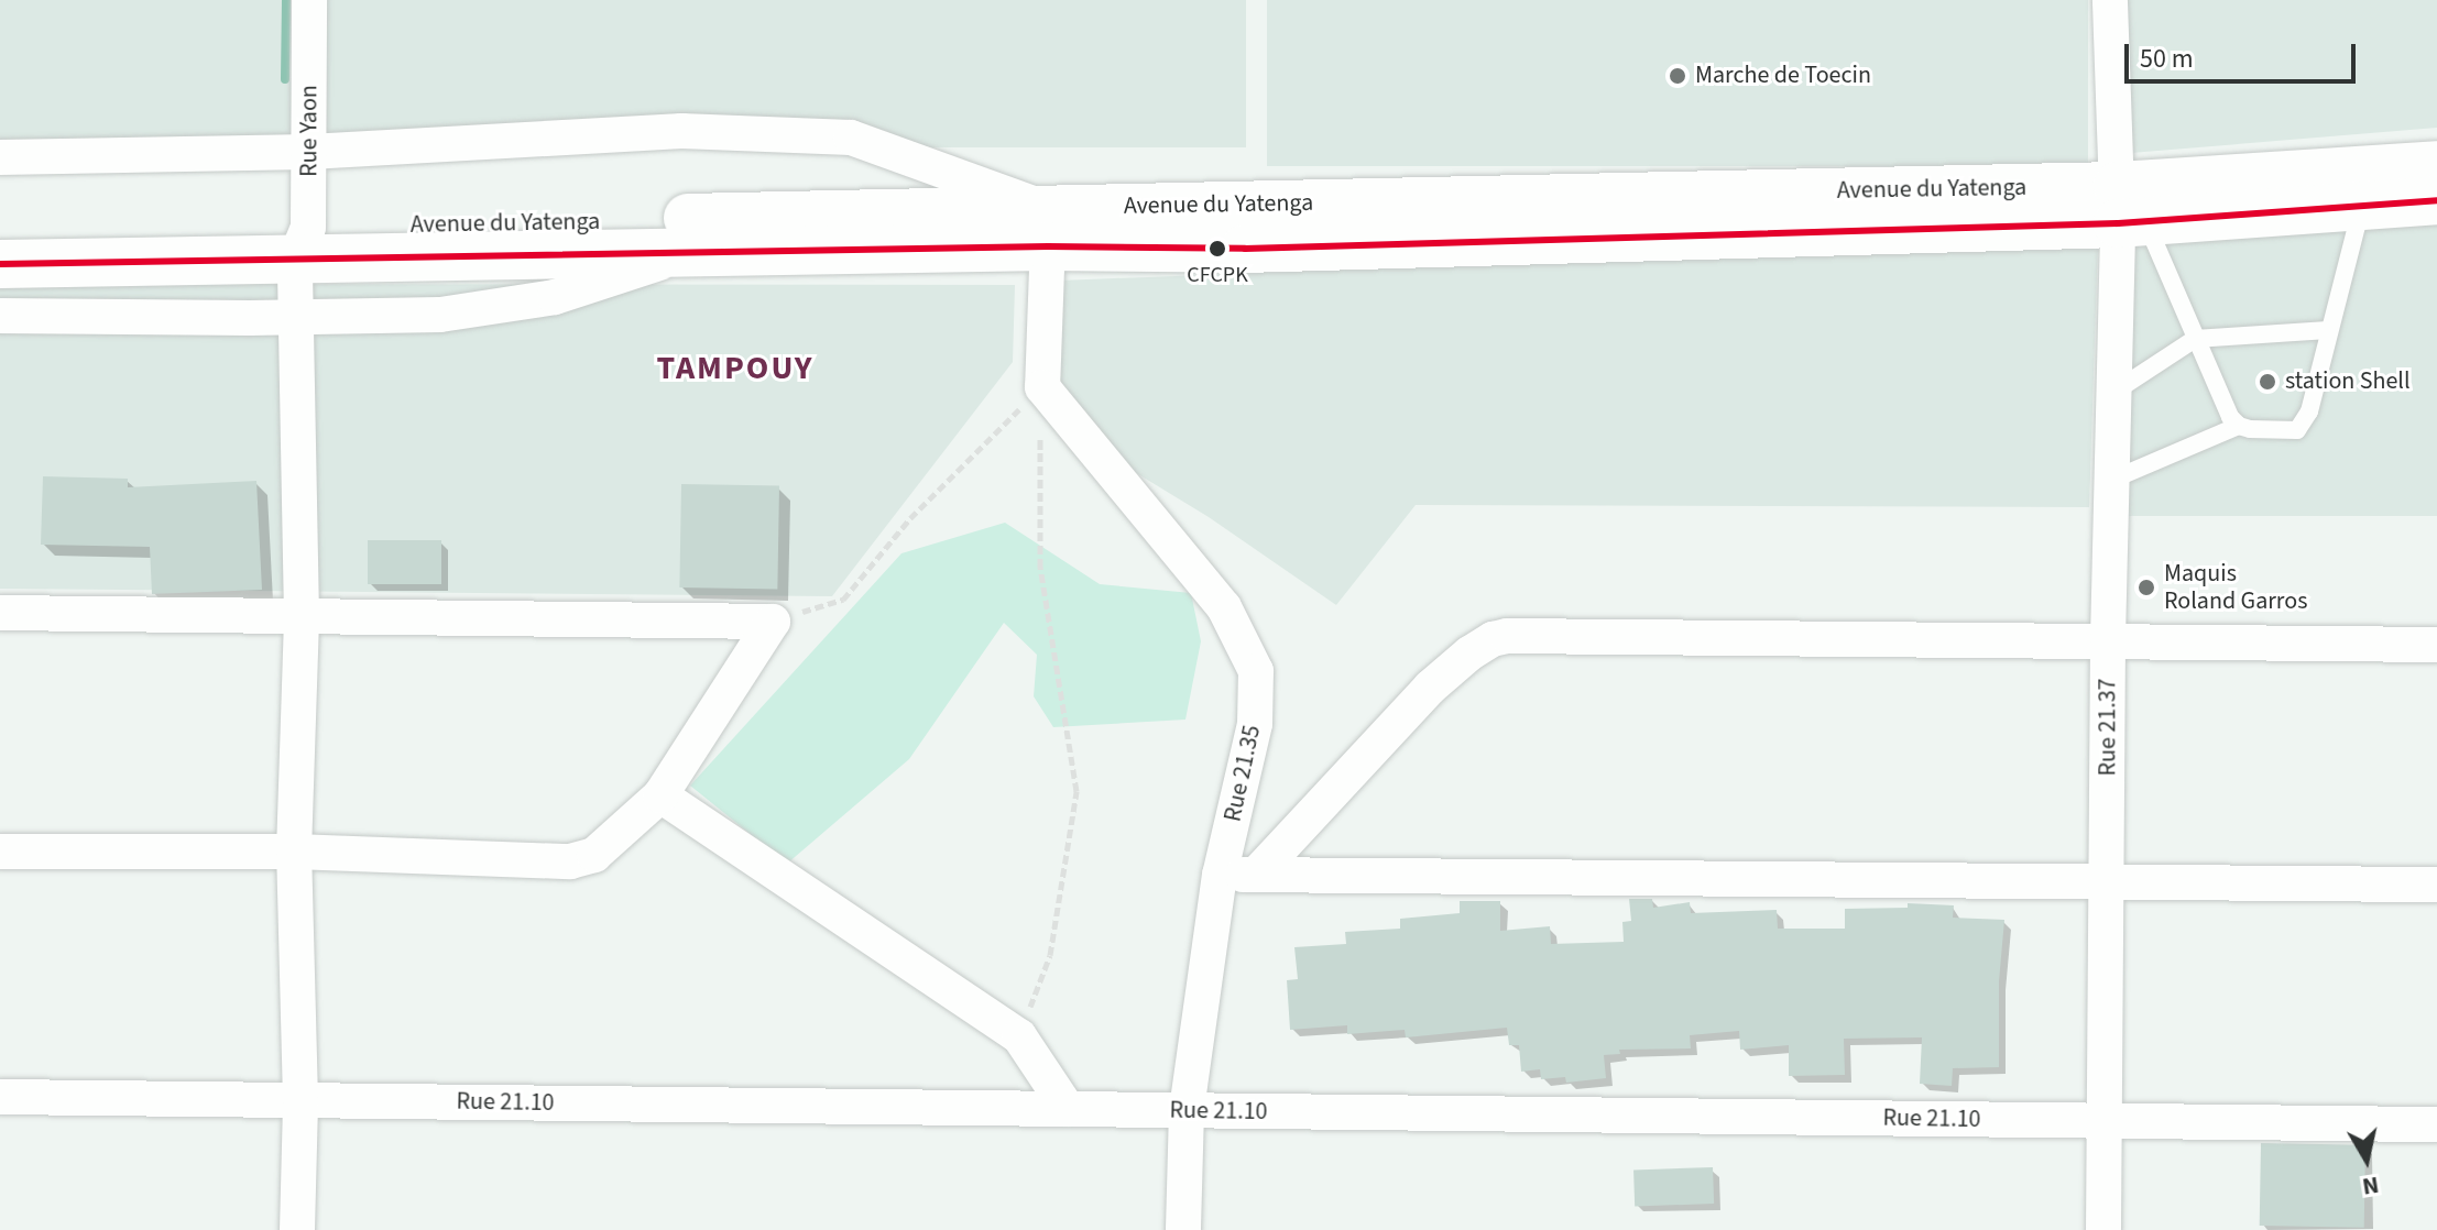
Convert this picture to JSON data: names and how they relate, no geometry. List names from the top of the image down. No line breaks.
{"streets":{"main road":["Avenue du Yatenga"],"street":["Rue Yaon","Rue 21.37","Rue 21.35","Rue 21.10"]},"crossings":[["Rue Yaon","Avenue du Yatenga"],["Rue Yaon","Rue 21.10"],["Avenue du Yatenga","Rue 21.37"],["Rue 21.37","Rue 21.10"],["Rue 21.35","Rue 21.10"]],"districts":["TAMPOUY"],"places":["Marche de Toecin","CFCPK","station Shell","Maquis Roland Garros"],"scale_bar":"50 m","north":"bottom"}
